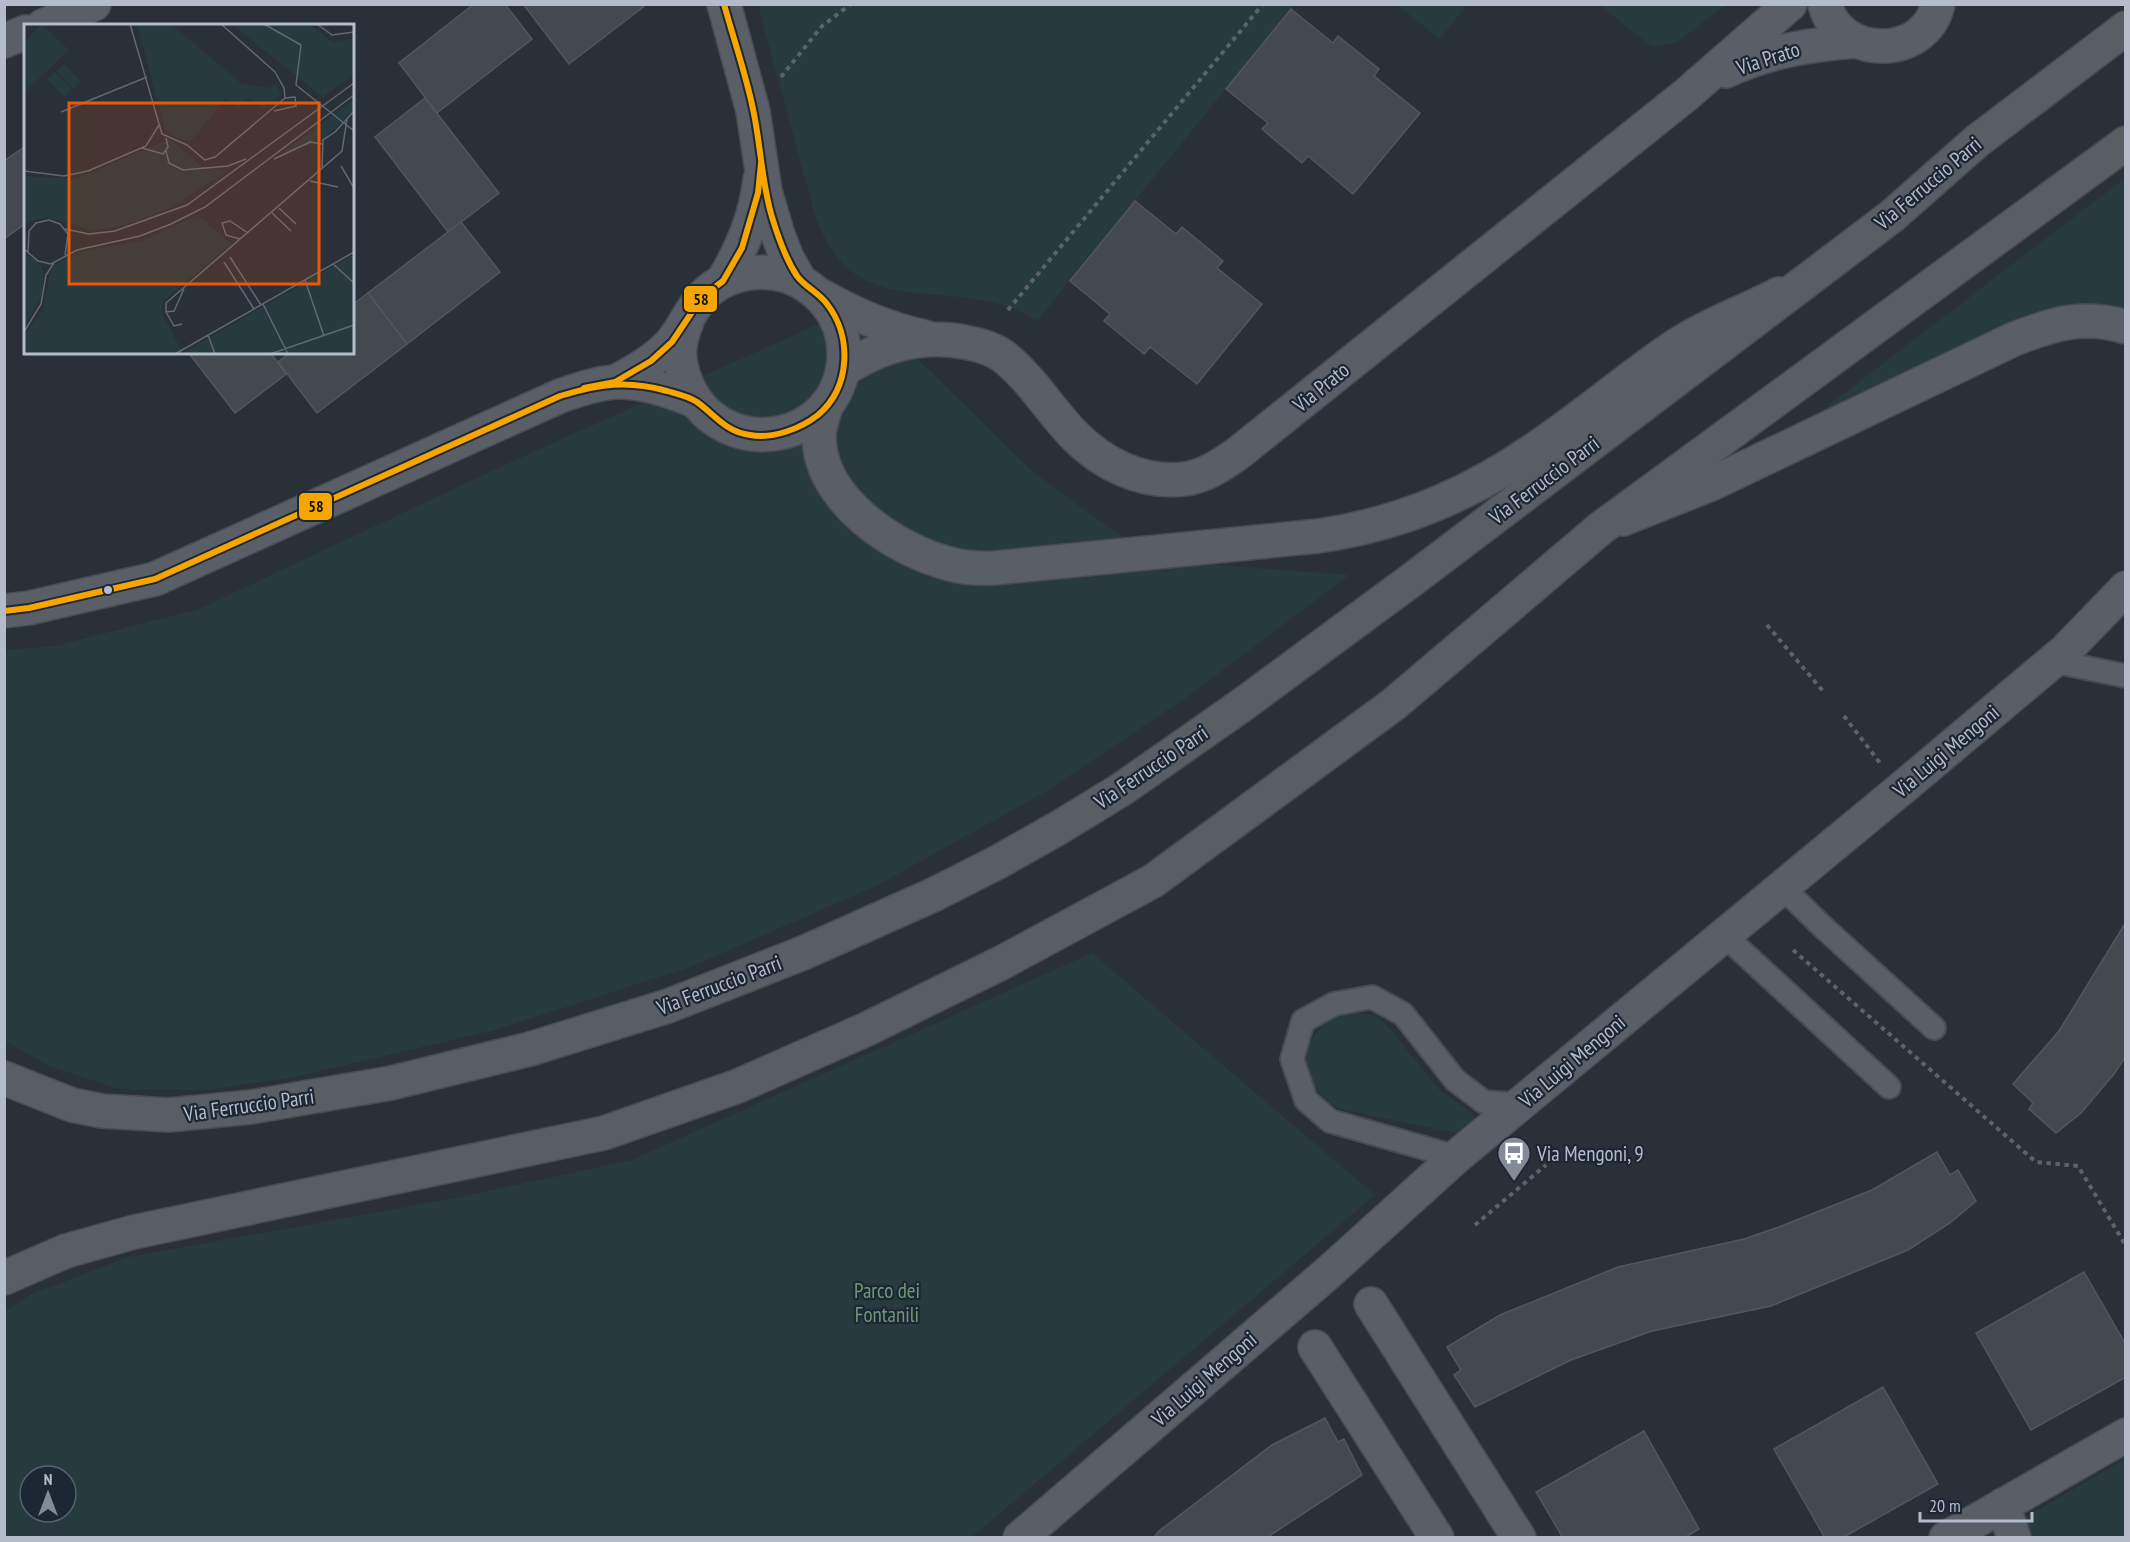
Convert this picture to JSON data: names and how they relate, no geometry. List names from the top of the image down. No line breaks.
{"streets":{"main road":["Via Ferruccio Parri"],"street":["Via Prato","Via Luigi Mengoni"]},"parks":["Parco dei Fontanili"],"places":{"bus stop":["Via Mengoni, 9"]},"lines":["transit line 58"],"scale_bar":"20 m","north":"top"}
